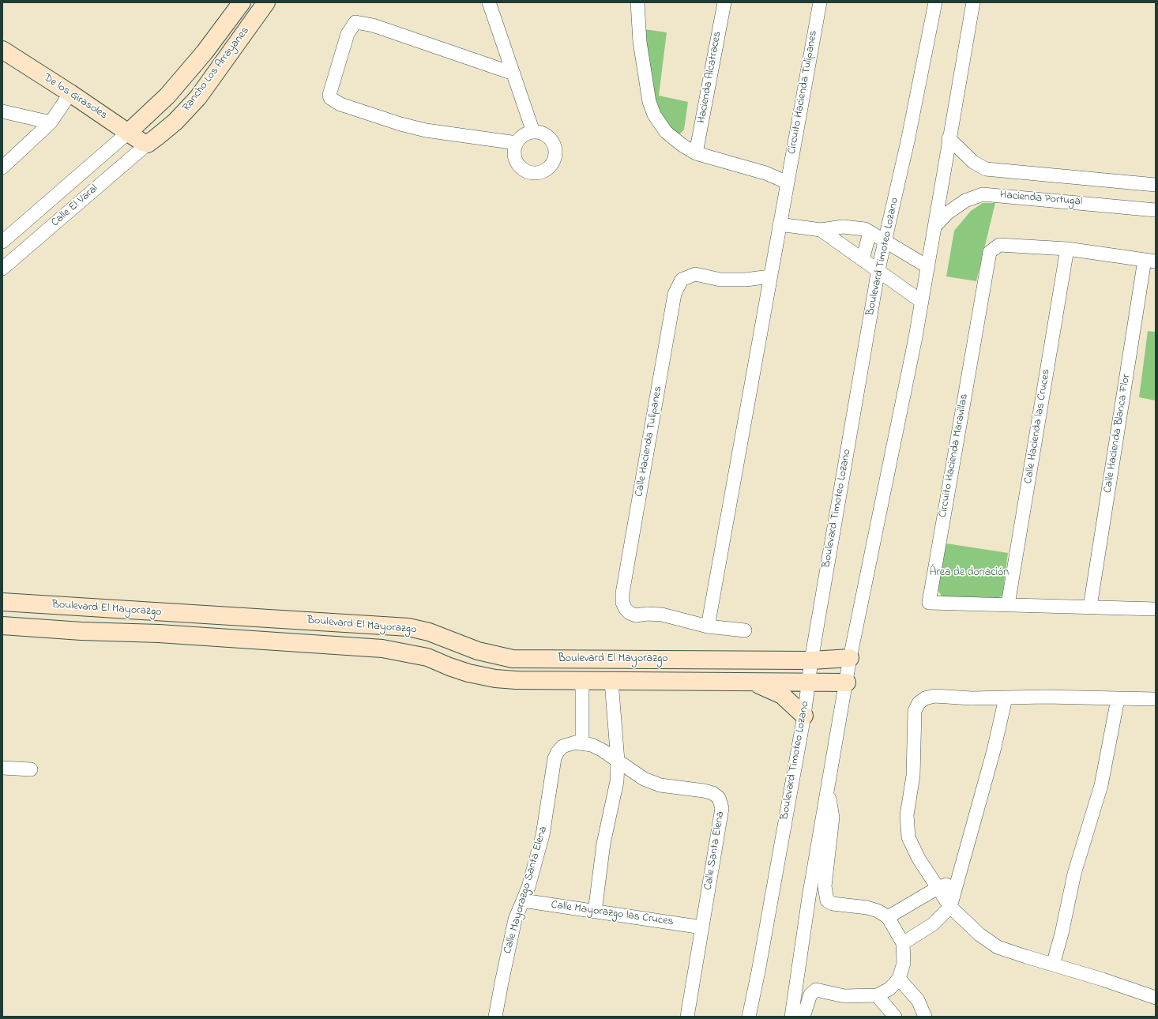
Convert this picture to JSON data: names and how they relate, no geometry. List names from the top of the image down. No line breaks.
{"streets":{"street":["Rancho Los Arrayanes","Hacienda Alcatraces","Circuito Hacienda Tulipanes","De los Girasoles","Hacienda Portugal","Calle El Varal","Boulevard Timoteo Lozano","Calle Hacienda las Cruces","Calle Hacienda Blanca Flor","Calle Hacienda Tulipanes","Circuito Hacienda Maravillas","Boulevard El Mayorazgo","Calle Santa Elena","Calle Mayorazgo Santa Elena","Calle Mayorazgo las Cruces"]},"crossings":[["Rancho Los Arrayanes","De los Girasoles"],["Rancho Los Arrayanes","Calle El Varal"],["De los Girasoles","Calle El Varal"],["Boulevard Timoteo Lozano","Boulevard El Mayorazgo"],["Calle Hacienda las Cruces","Circuito Hacienda Maravillas"],["Calle Hacienda Blanca Flor","Circuito Hacienda Maravillas"],["Calle Santa Elena","Calle Mayorazgo Santa Elena"],["Calle Santa Elena","Calle Mayorazgo las Cruces"],["Calle Mayorazgo Santa Elena","Calle Mayorazgo las Cruces"]],"parks":["Área de donación"]}
